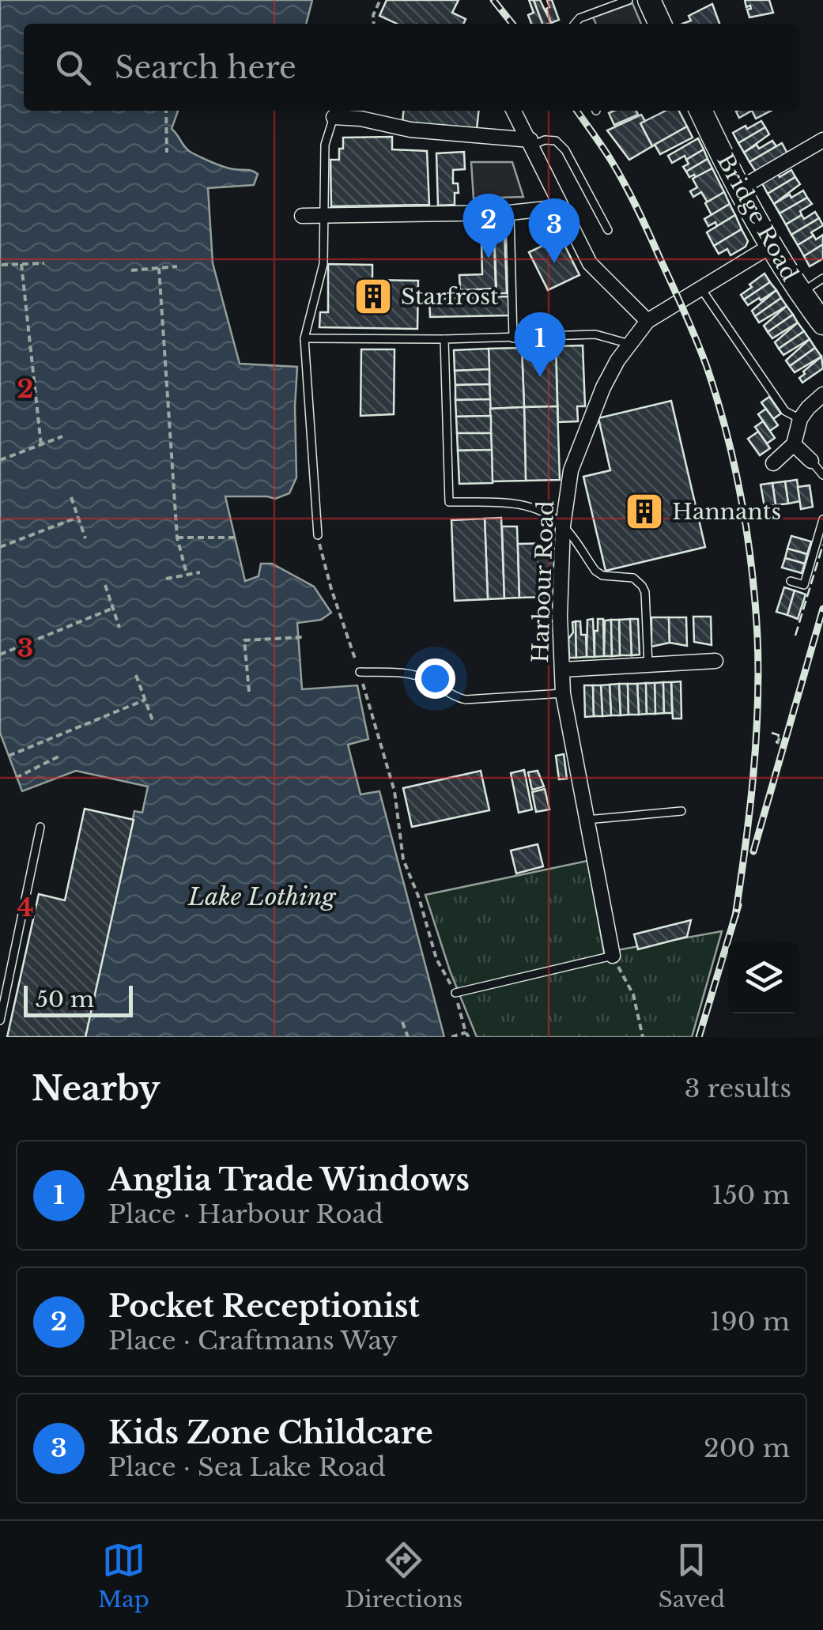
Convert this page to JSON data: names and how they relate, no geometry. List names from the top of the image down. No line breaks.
{"streets":{"highway":["Bridge Road"],"street":["Harbour Road"]},"crossings":[["Bridge Road","Harbour Road"]],"water":["Lake Lothing"],"places":{"building":["Starfrost","Hannants"]},"scale_bar":"50 m","page":{"search":"Search here","pins":["2","3","1"],"scale":"50 m","heading":["Nearby","3 results"],"list":[{"mark":"1","name":"Anglia Trade Windows","note":"Place · Harbour Road","value":"150 m"},{"mark":"2","name":"Pocket Receptionist","note":"Place · Craftmans Way","value":"190 m"},{"mark":"3","name":"Kids Zone Childcare","note":"Place · Sea Lake Road","value":"200 m"}],"nav":["Map","Directions","Saved"]},"grid":{"rows":["2","3","4"]}}
